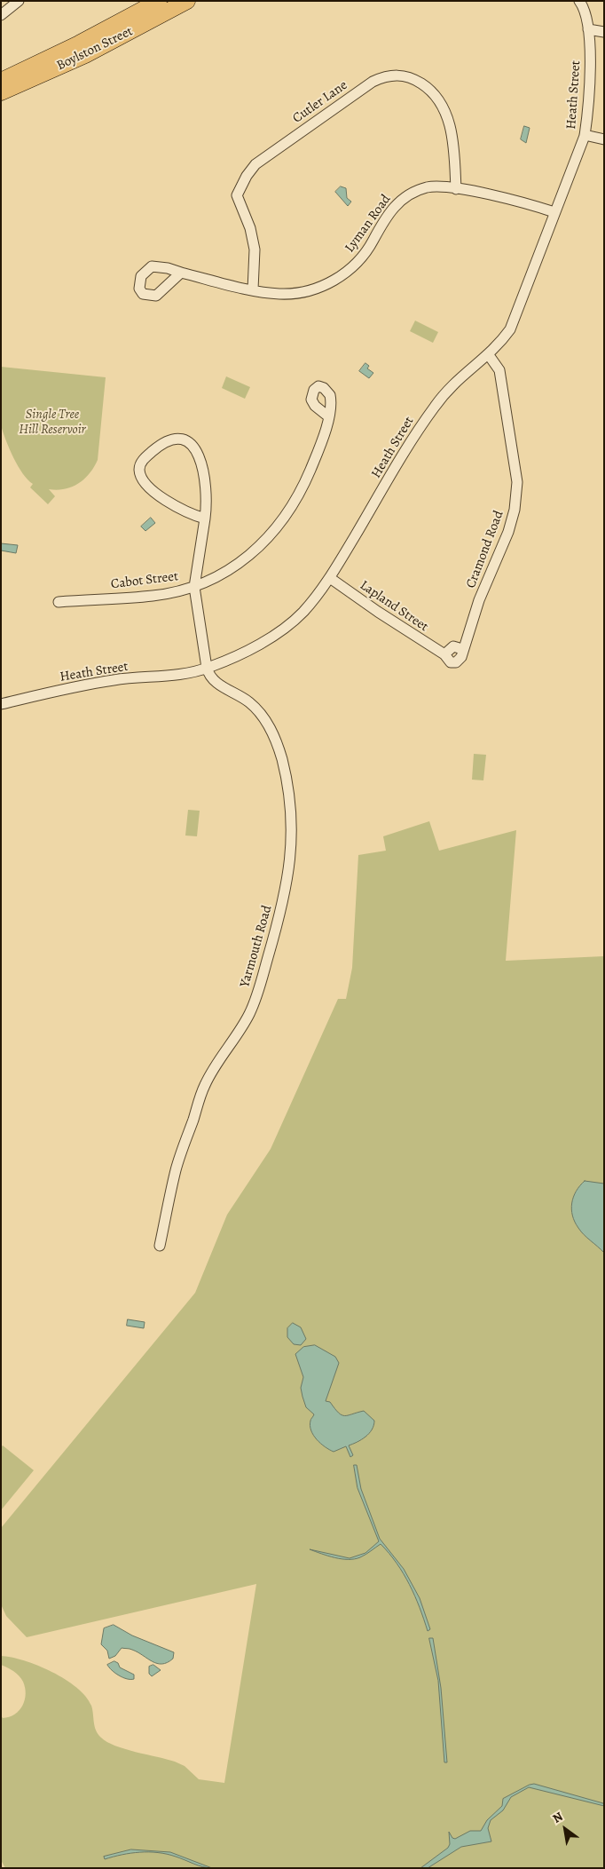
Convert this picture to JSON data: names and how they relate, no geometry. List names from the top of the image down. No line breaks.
{"streets":{"highway":["Boylston Street"],"street":["Heath Street","Cutler Lane","Lyman Road","Cramond Road","Cabot Street","Lapland Street","Yarmouth Road"]},"crossings":[["Heath Street","Lyman Road"],["Heath Street","Cramond Road"],["Heath Street","Lapland Street"],["Heath Street","Yarmouth Road"],["Cutler Lane","Lyman Road"],["Cramond Road","Lapland Street"]],"parks":["Single Tree Hill Reservoir"],"north":"top left"}
